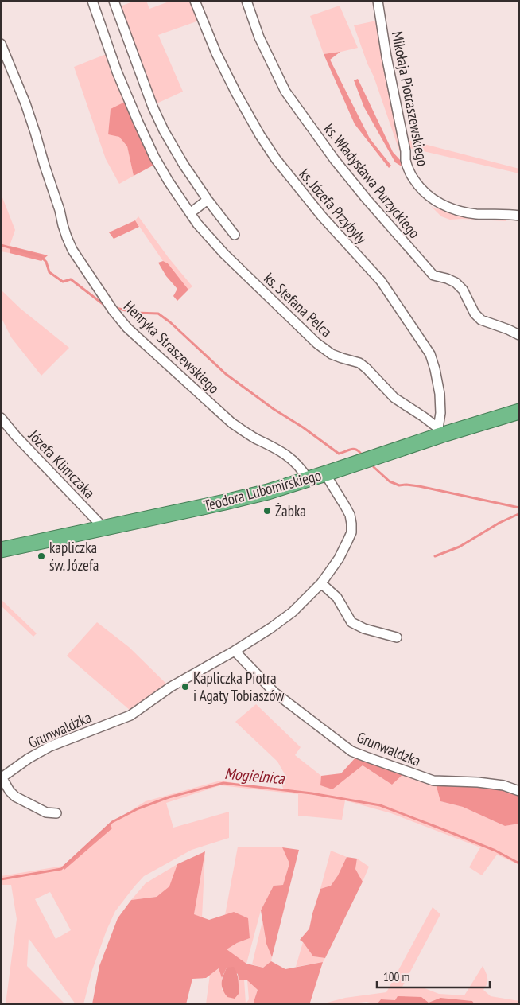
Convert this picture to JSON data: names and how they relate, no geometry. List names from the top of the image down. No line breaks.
{"streets":{"highway":["Teodora Lubomirskiego"],"street":["Mikołaja Piotraszewskiego","ks. Władysława Purzyckiego","ks. Józefa Przybyły","ks. Stefana Pelca","Henryka Straszewskiego","Józefa Klimczaka","Grunwaldzka"]},"crossings":[["ks. Józefa Przybyły","ks. Stefana Pelca"],["ks. Józefa Przybyły","Teodora Lubomirskiego"],["ks. Stefana Pelca","Teodora Lubomirskiego"],["Henryka Straszewskiego","Teodora Lubomirskiego"],["Józefa Klimczaka","Teodora Lubomirskiego"],["Teodora Lubomirskiego","Grunwaldzka"]],"water":["Mogielnica"],"places":["Żabka","kapliczka św. Józefa","Kapliczka Piotra i Agaty Tobiaszów"],"scale_bar":"100 m"}
